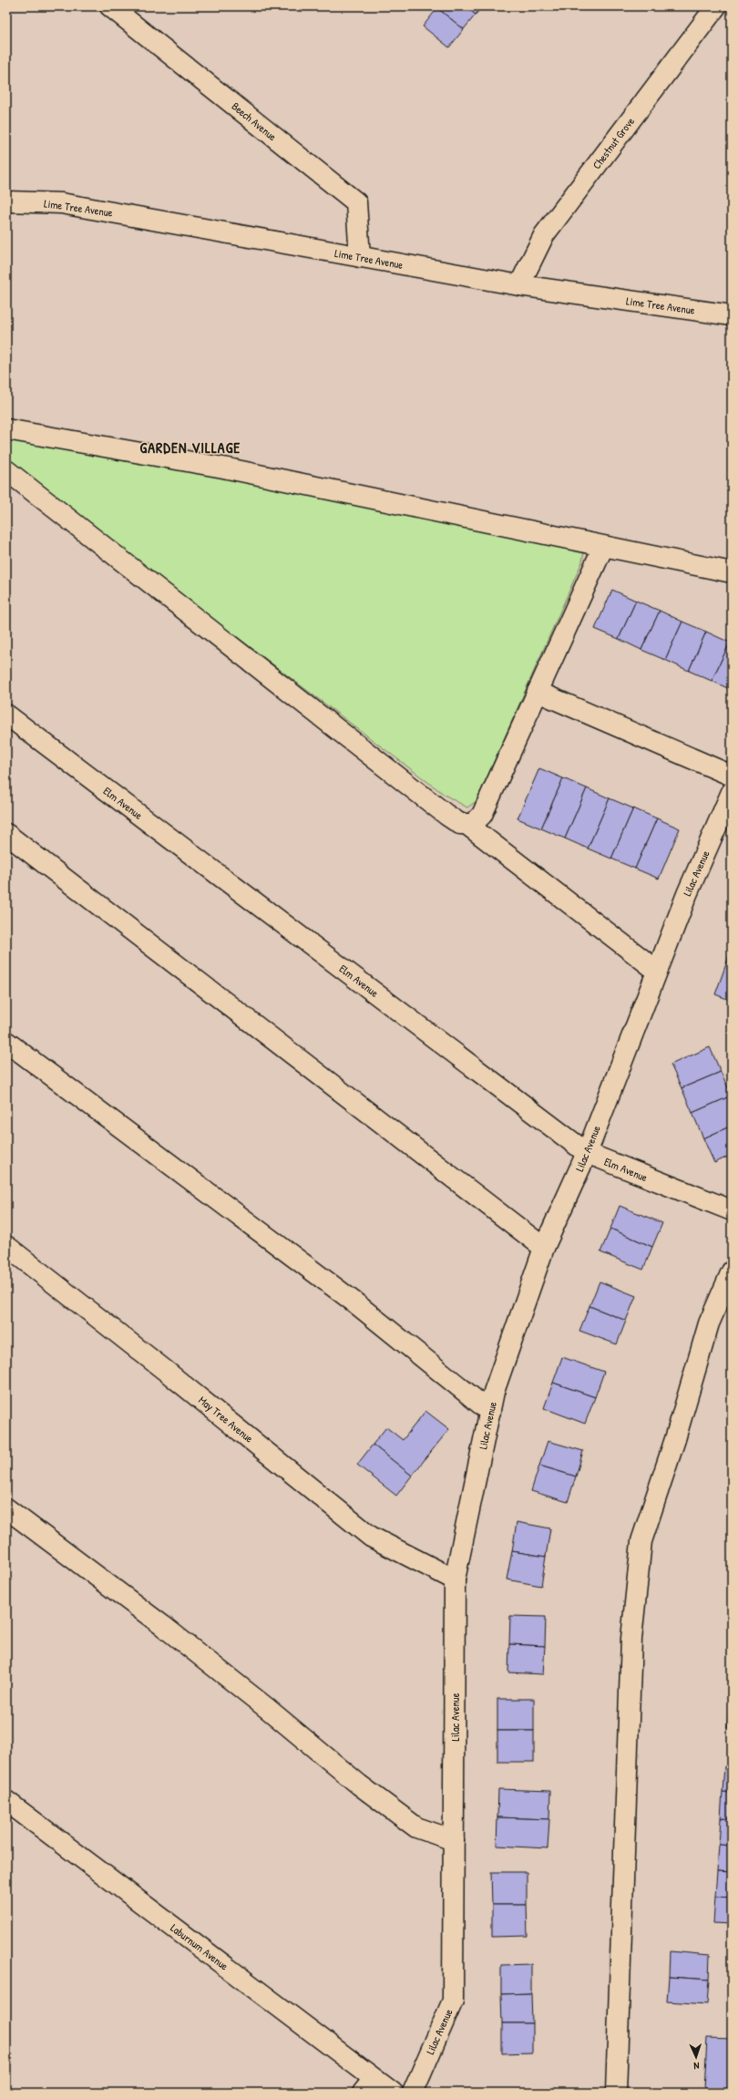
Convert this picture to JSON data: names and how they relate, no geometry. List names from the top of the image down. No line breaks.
{"streets":{"street":["Beech Avenue","Chestnut Grove","Lime Tree Avenue","Elm Avenue","Lilac Avenue","May Tree Avenue","Laburnum Avenue"]},"crossings":[["Beech Avenue","Lime Tree Avenue"],["Chestnut Grove","Lime Tree Avenue"],["Elm Avenue","Lilac Avenue"],["Lilac Avenue","May Tree Avenue"]],"districts":["GARDEN VILLAGE"],"north":"bottom"}
